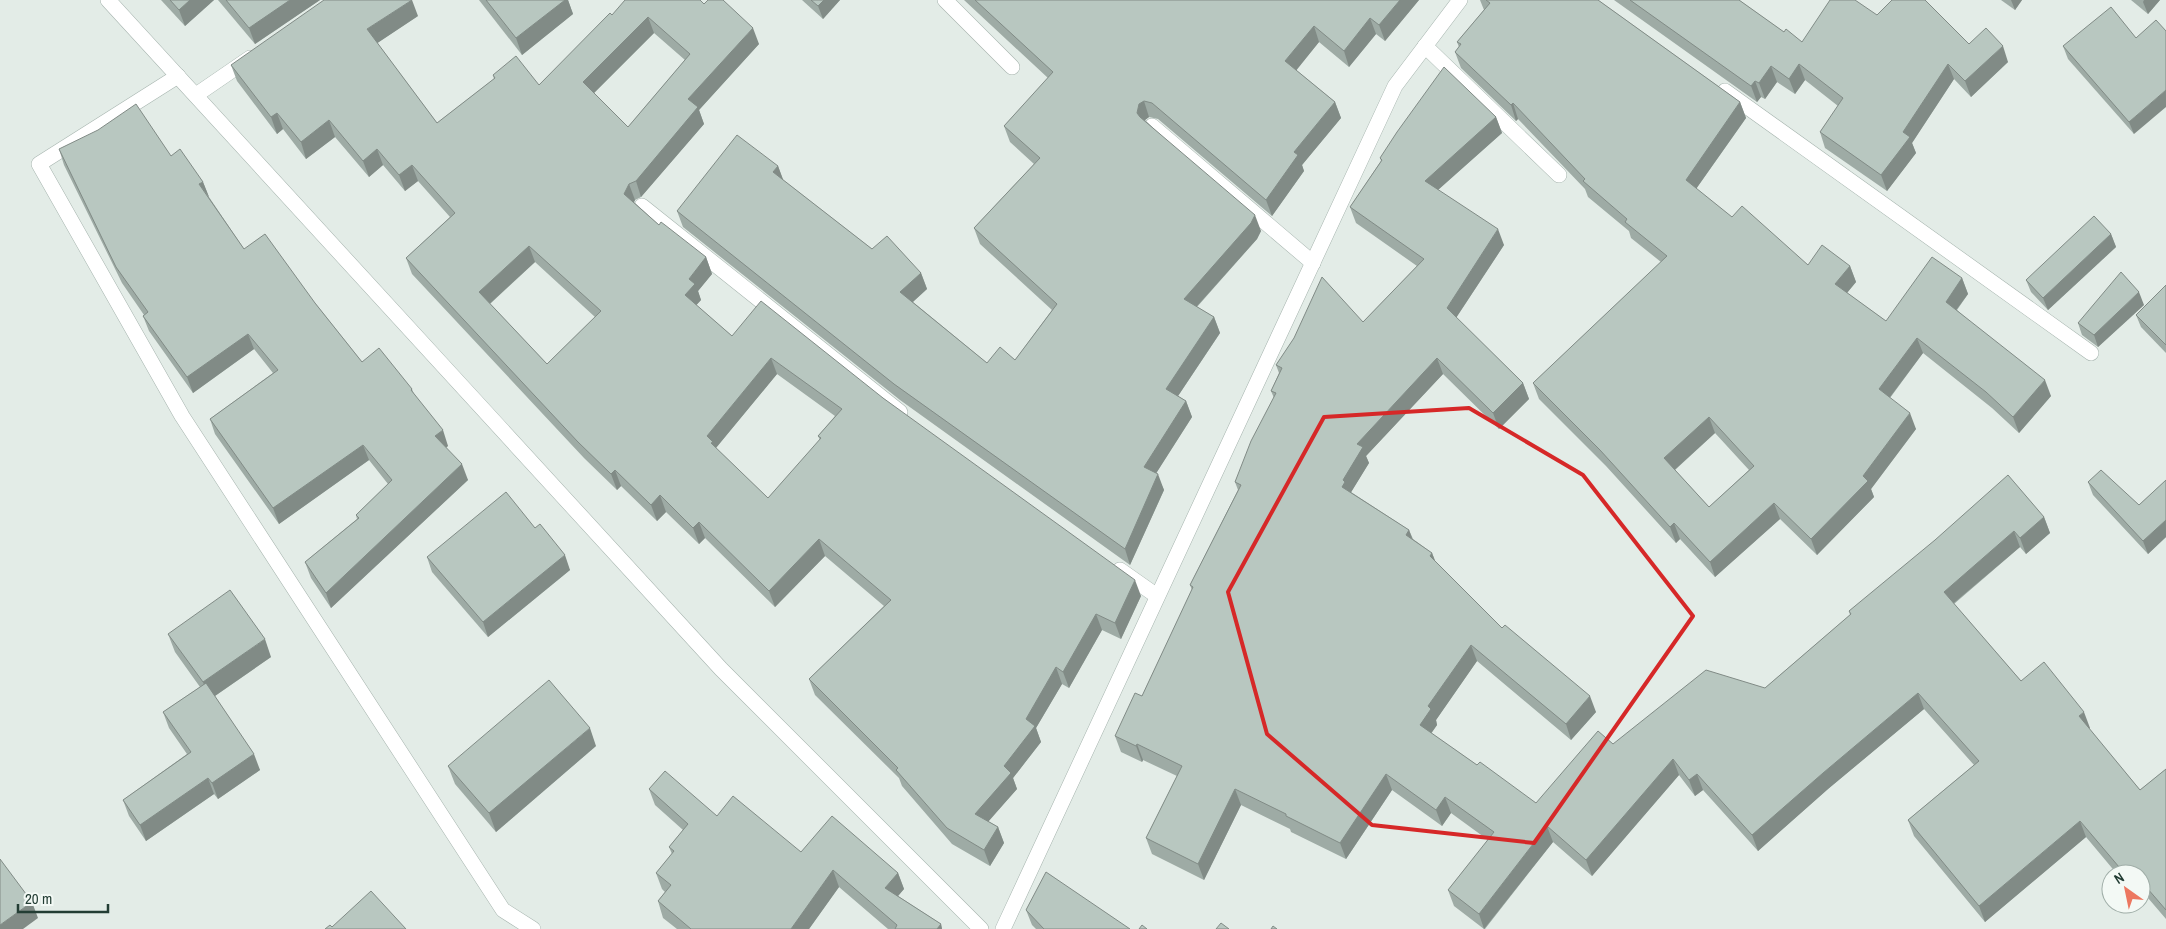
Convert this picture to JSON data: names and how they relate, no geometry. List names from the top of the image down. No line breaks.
{"scale_bar":"20 m","north":"top left"}
